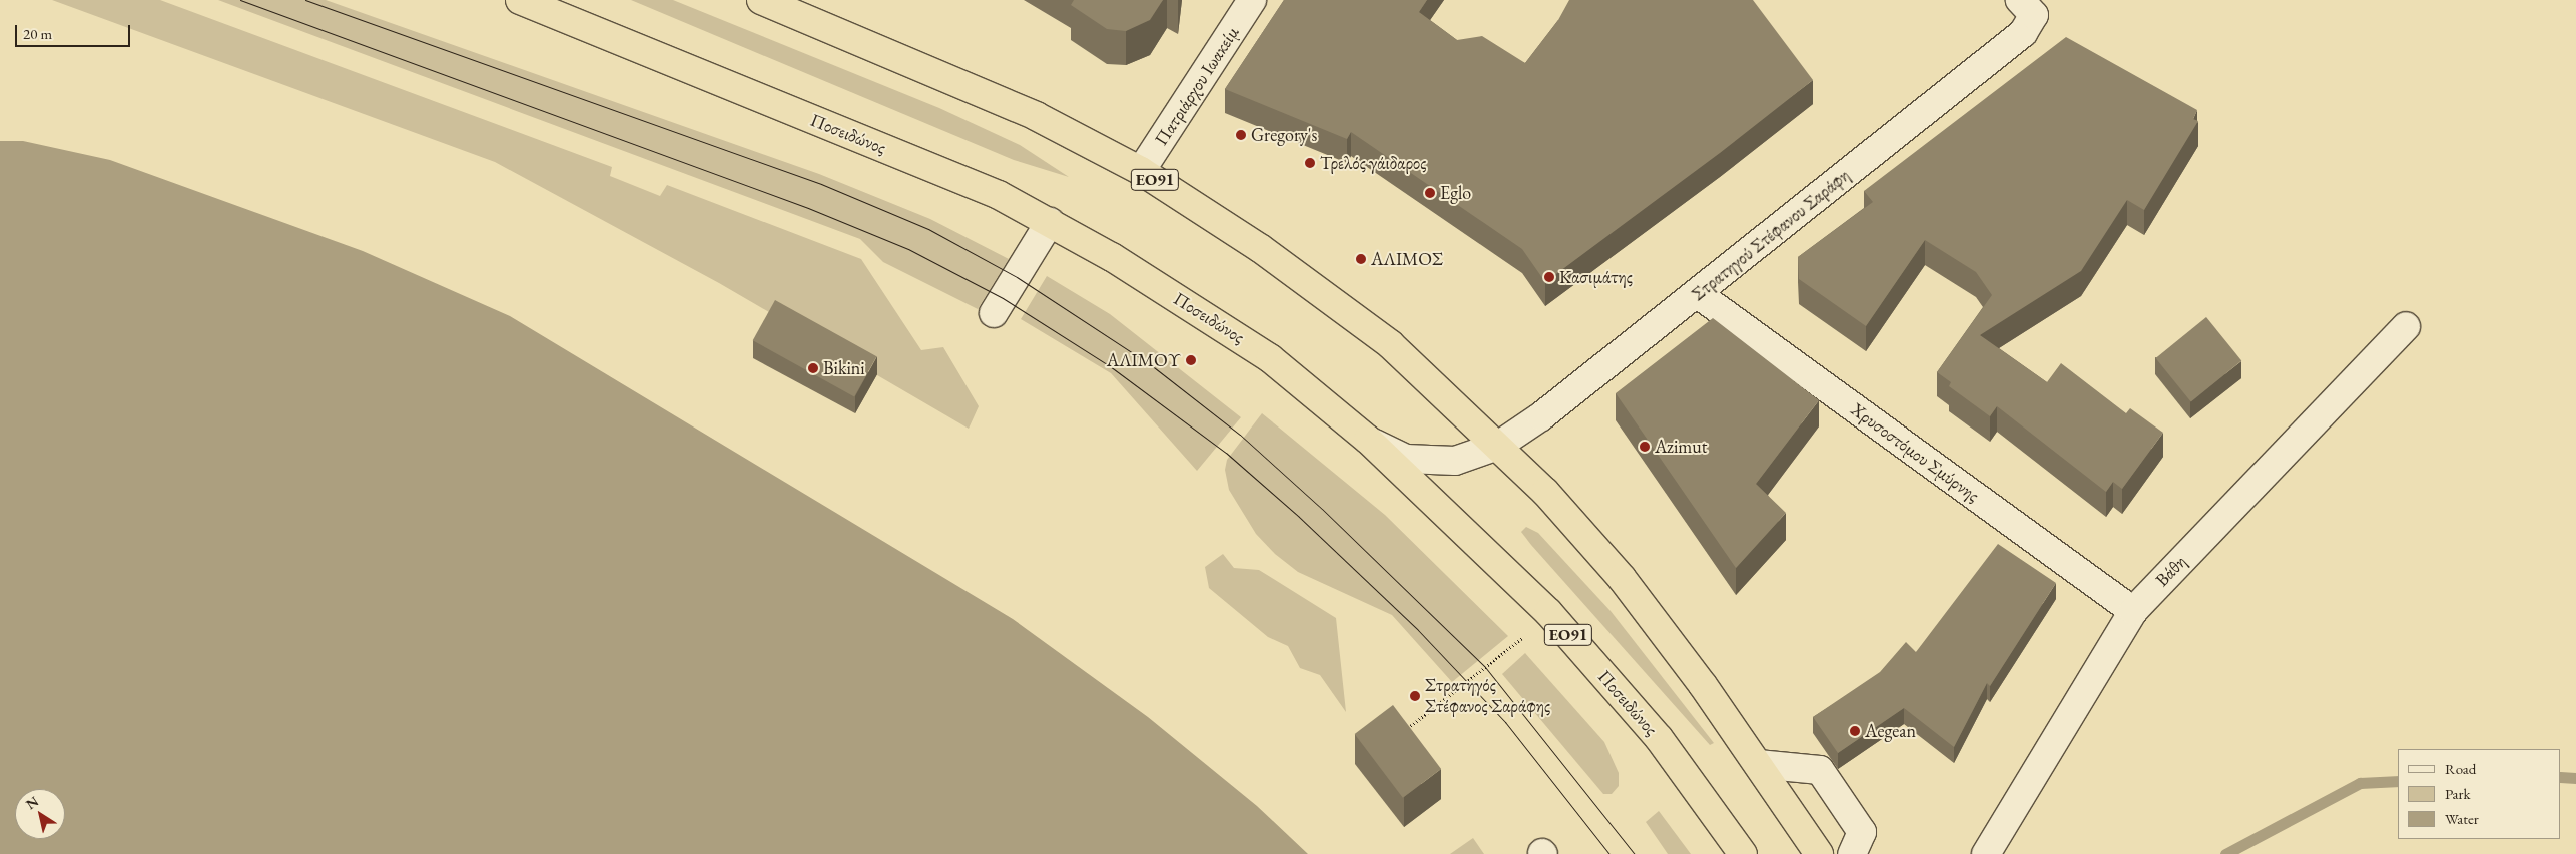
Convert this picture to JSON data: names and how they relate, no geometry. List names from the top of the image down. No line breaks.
{"streets":{"highway":["Ποσειδώνος","ΕΟ91"],"street":["Πατριάρχου Ιωακείμ","Στρατηγού Στέφανου Σαράφη","Χρυσοστόμου Σμύρνης","Βάθη"]},"crossings":[["Πατριάρχου Ιωακείμ","ΕΟ91"],["ΕΟ91","Στρατηγού Στέφανου Σαράφη"],["Στρατηγού Στέφανου Σαράφη","Χρυσοστόμου Σμύρνης"],["Χρυσοστόμου Σμύρνης","Βάθη"]],"places":["Gregory's","Τρελός γάιδαρος","Eglo","ΑΛΙΜΟΣ","Κασιμάτης","ΑΛΙΜΟΥ","Bikini","Azimut","Στρατηγός Στέφανος Σαράφης","Aegean"],"legend":["Road","Park","Water"],"scale_bar":"20 m","north":"top left"}
